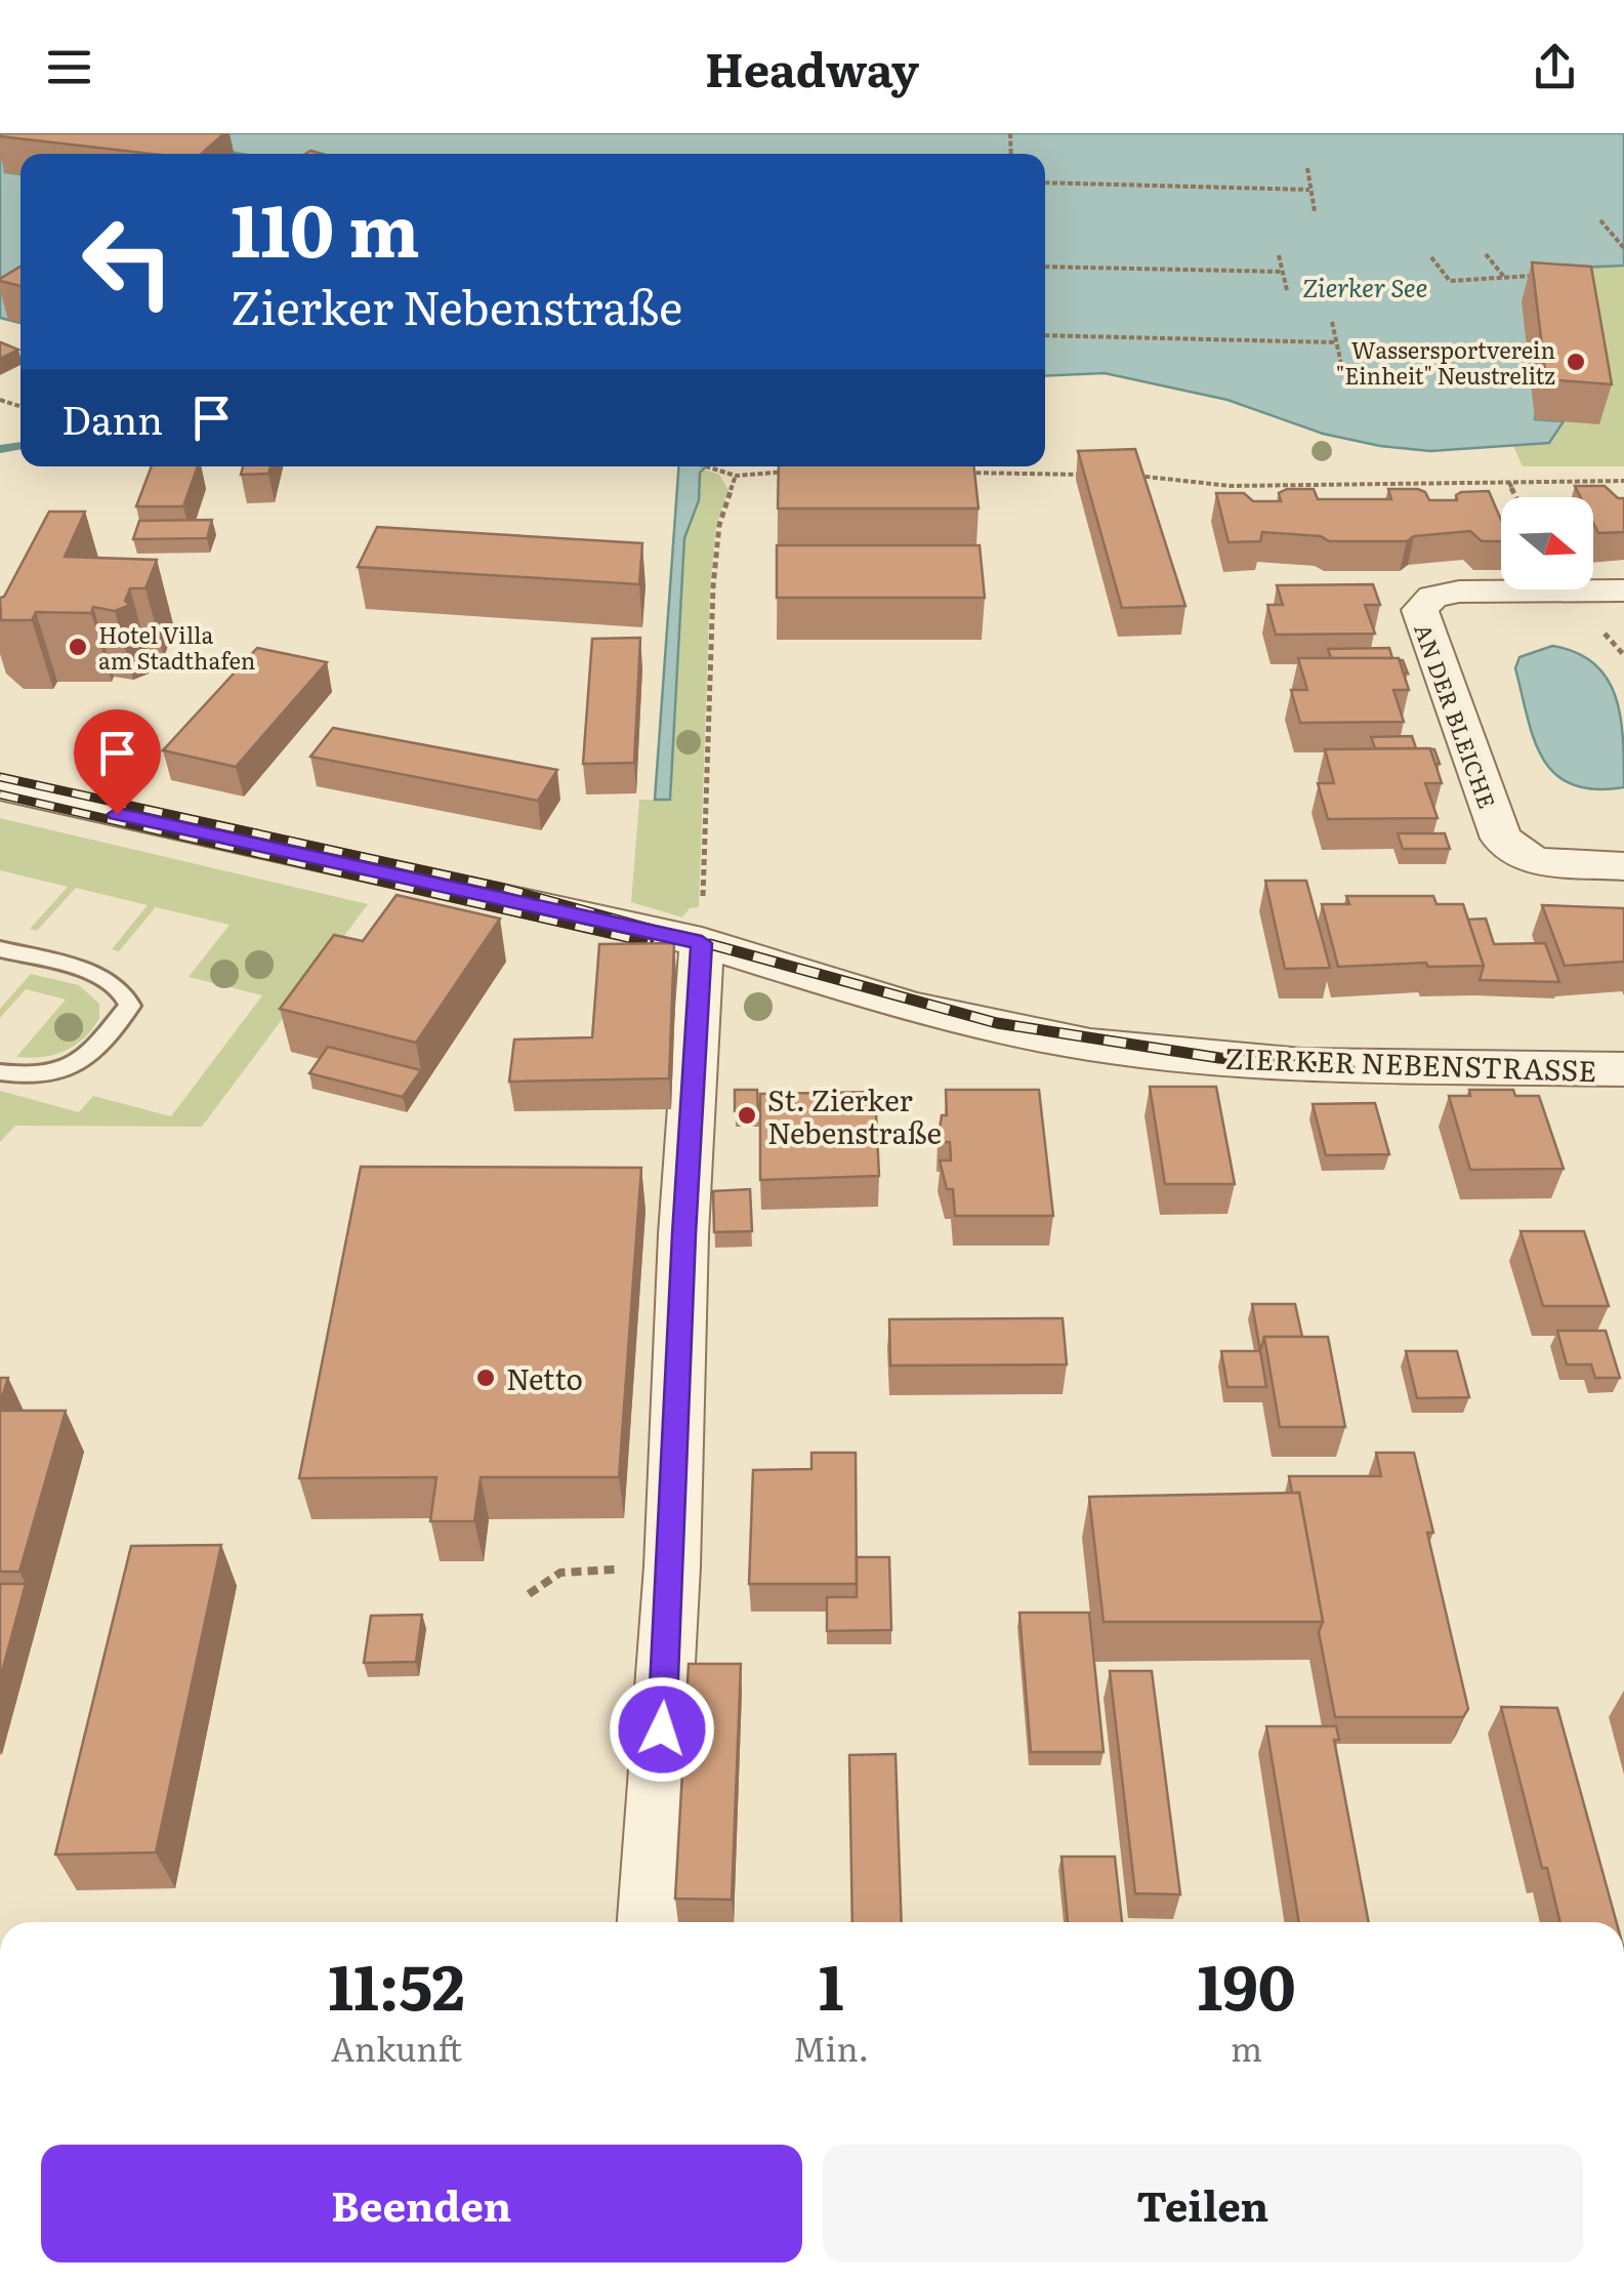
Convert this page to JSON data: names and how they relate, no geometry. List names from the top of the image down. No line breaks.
{"streets":{"street":["AN DER BLEICHE","ZIERKER NEBENSTRASSE"]},"water":["Zierker See"],"places":["Wassersportverein \"Einheit\" Neustrelitz","Hotel Villa am Stadthafen","St. Zierker Nebenstraße","Netto"],"north":"right","page":{"header":"Headway","turn":["110 m","Zierker Nebenstraße"],"then":"Dann","eta":["11:52","Ankunft","1","Min.","190","m"],"buttons":["Beenden","Teilen"]}}
